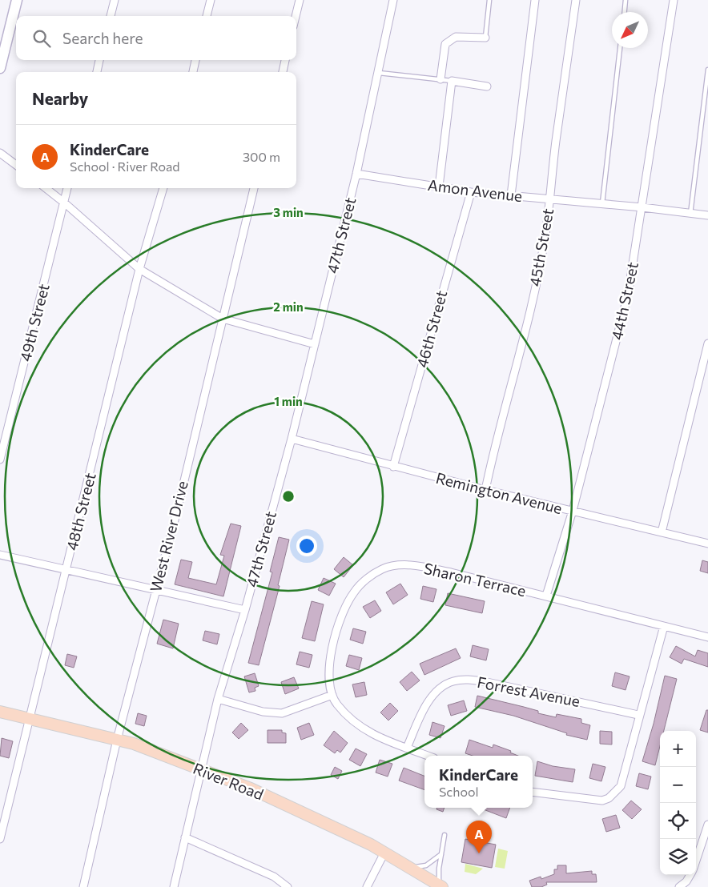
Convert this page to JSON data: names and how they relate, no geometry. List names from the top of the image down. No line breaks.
{"streets":{"main road":["River Road"],"street":["Amon Avenue","47th Street","45th Street","44th Street","49th Street","46th Street","Remington Avenue","48th Street","West River Drive","Sharon Terrace","Forrest Avenue"]},"crossings":[["Amon Avenue","47th Street"],["Amon Avenue","45th Street"],["Amon Avenue","44th Street"],["Amon Avenue","46th Street"],["47th Street","Remington Avenue"],["47th Street","River Road"],["45th Street","Remington Avenue"],["44th Street","Remington Avenue"],["44th Street","Sharon Terrace"],["46th Street","Remington Avenue"],["48th Street","River Road"],["West River Drive","River Road"]],"north":"bottom left","page":{"search":"Search here","heading":"Nearby","list":[{"mark":"A","name":"KinderCare","note":"School · River Road","value":"300 m"}],"map_buttons":["+","−"],"popup":["KinderCare","School"],"pins":"A"},"rings":["3 min","2 min","1 min"]}
